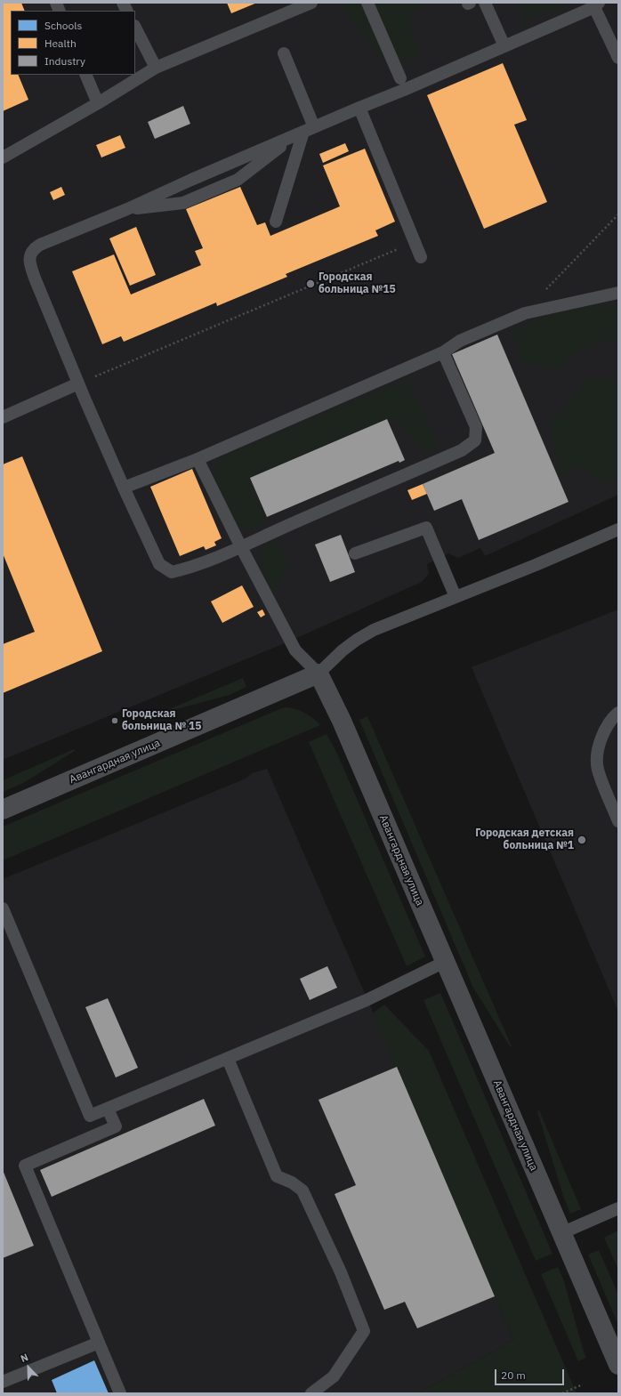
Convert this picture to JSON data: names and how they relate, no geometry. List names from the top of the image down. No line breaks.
{"streets":{"street":["Авангардная улица"]},"places":["Городская больница №15","Городская больница № 15","Городская детская больница №1"],"legend":["Schools","Health","Industry"],"scale_bar":"20 m","north":"top left"}
